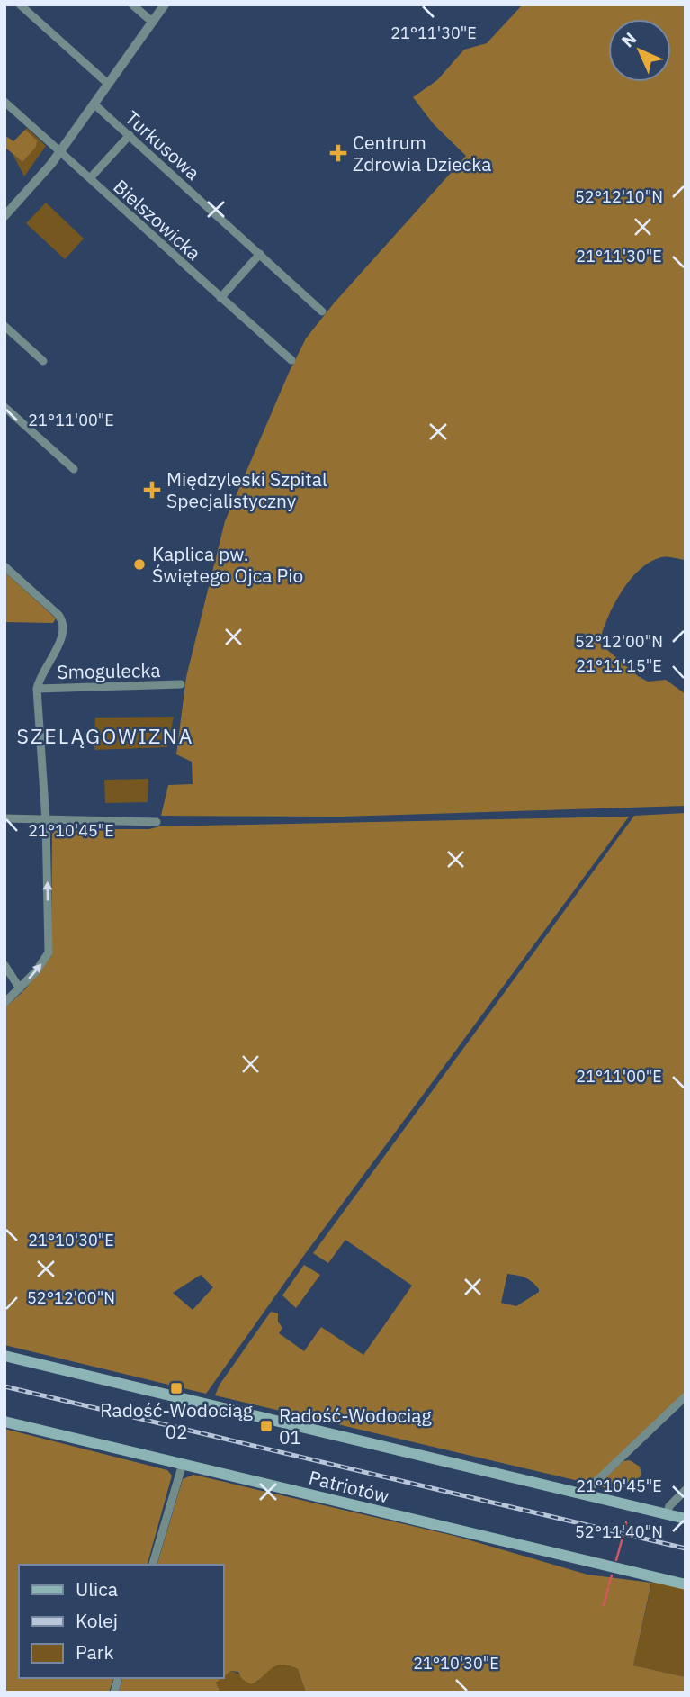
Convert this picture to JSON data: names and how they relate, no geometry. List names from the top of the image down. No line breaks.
{"streets":{"main road":["Patriotów"],"street":["Turkusowa","Bielszowicka","Smogulecka"]},"districts":["SZELĄGOWIZNA"],"places":{"health":["Centrum Zdrowia Dziecka","Międzyleski Szpital Specjalistyczny"],"other":["Kaplica pw. Świętego Ojca Pio"],"transit":["Radość-Wodociąg 02","Radość-Wodociąg 01"]},"legend":["Ulica","Kolej","Park"],"north":"top left","coordinates":["21°11'30\"E","52°12'10\"N","21°11'00\"E","52°12'00\"N","21°11'15\"E","21°10'45\"E","21°10'30\"E","52°11'40\"N"]}
